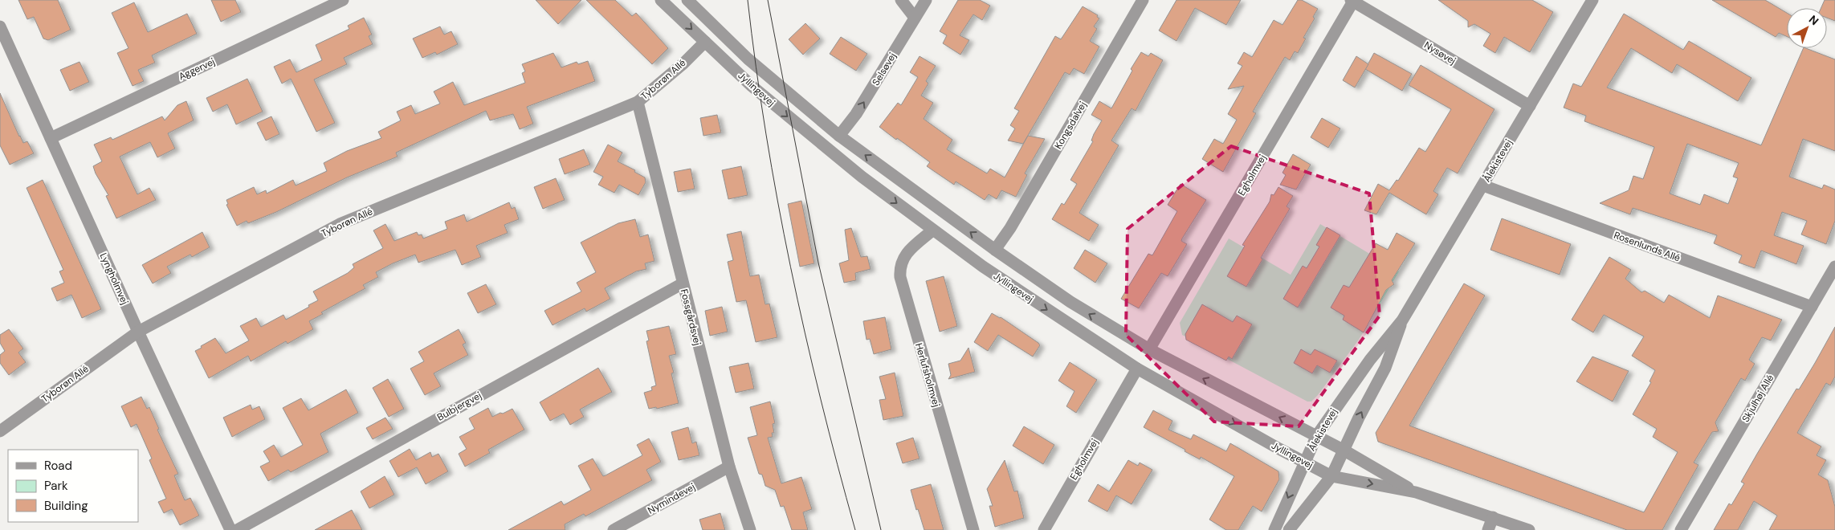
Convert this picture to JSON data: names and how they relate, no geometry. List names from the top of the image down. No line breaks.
{"streets":{"street":["Nysøvej","Aggervej","Selsøvej","Tyborøn Allé","Jyllingevej","Kongsdalvej","Ålekistevej","Egholmvej","Rosenlunds Allé","Lyngholmvej","Fossgårdsvej","Herlufsholmvej","Skjulhøj Allé","Bulbjergvej","Nymindevej"]},"crossings":[["Nysøvej","Ålekistevej"],["Nysøvej","Egholmvej"],["Aggervej","Lyngholmvej"],["Selsøvej","Jyllingevej"],["Tyborøn Allé","Jyllingevej"],["Tyborøn Allé","Lyngholmvej"],["Tyborøn Allé","Fossgårdsvej"],["Jyllingevej","Kongsdalvej"],["Jyllingevej","Ålekistevej"],["Jyllingevej","Egholmvej"],["Jyllingevej","Herlufsholmvej"],["Ålekistevej","Rosenlunds Allé"],["Rosenlunds Allé","Skjulhøj Allé"],["Fossgårdsvej","Bulbjergvej"],["Fossgårdsvej","Nymindevej"]],"one_way":["Selsøvej"],"legend":["Road","Park","Building"],"north":"top right"}
